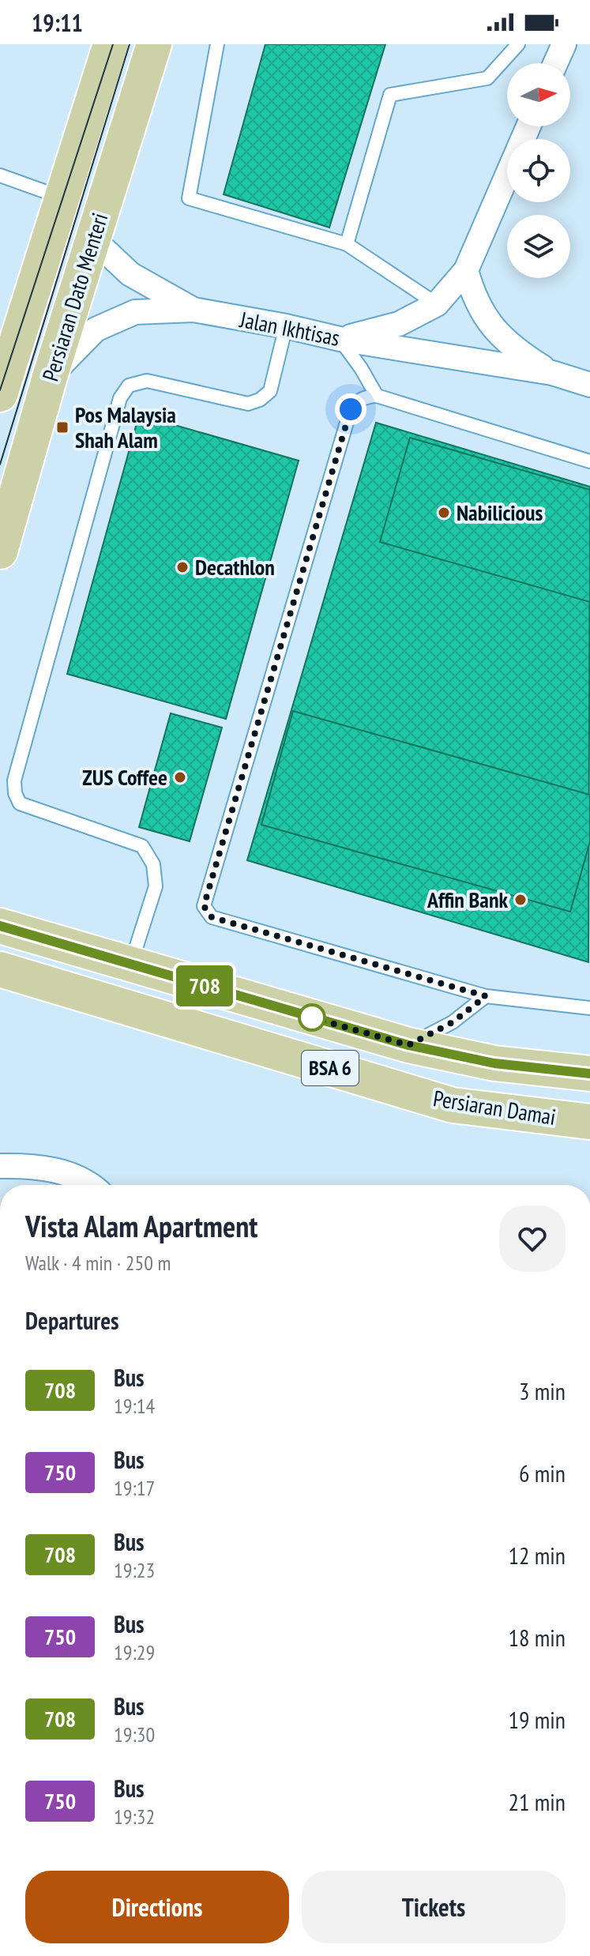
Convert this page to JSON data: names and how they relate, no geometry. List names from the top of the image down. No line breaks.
{"streets":{"main road":["Persiaran Dato Menteri","BSA 6","Persiaran Damai"],"street":["Jalan Ikhtisas"]},"crossings":[["Persiaran Dato Menteri","Jalan Ikhtisas"]],"places":{"transit":["Pos Malaysia Shah Alam"],"other":["Nabilicious","Decathlon","ZUS Coffee","Affin Bank"]},"lines":["bus line 708"],"north":"right","page":{"status":"19:11","on_map":"708","heading":[["Vista Alam Apartment","Walk · 4 min · 250 m"],"Departures"],"list":[{"mark":"708","name":"Bus","note":"19:14","value":"3 min"},{"mark":"750","name":"Bus","note":"19:17","value":"6 min"},{"mark":"708","name":"Bus","note":"19:23","value":"12 min"},{"mark":"750","name":"Bus","note":"19:29","value":"18 min"},{"mark":"708","name":"Bus","note":"19:30","value":"19 min"},{"mark":"750","name":"Bus","note":"19:32","value":"21 min"}],"buttons":["Directions","Tickets"]}}
